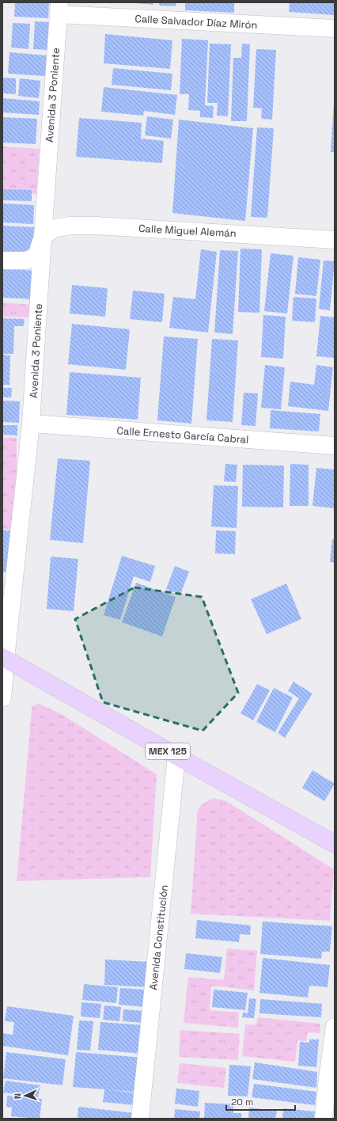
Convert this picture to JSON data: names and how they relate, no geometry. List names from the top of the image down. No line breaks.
{"streets":{"main road":["MEX 125"],"street":["Calle Salvador Díaz Mirón","Avenida 3 Poniente","Calle Miguel Alemán","Calle Ernesto García Cabral","Avenida Constitución"]},"crossings":[["Calle Salvador Díaz Mirón","Avenida 3 Poniente"],["Avenida 3 Poniente","Calle Miguel Alemán"],["Avenida 3 Poniente","Calle Ernesto García Cabral"],["Avenida 3 Poniente","MEX 125"],["MEX 125","Avenida Constitución"]],"scale_bar":"20 m","north":"left"}
